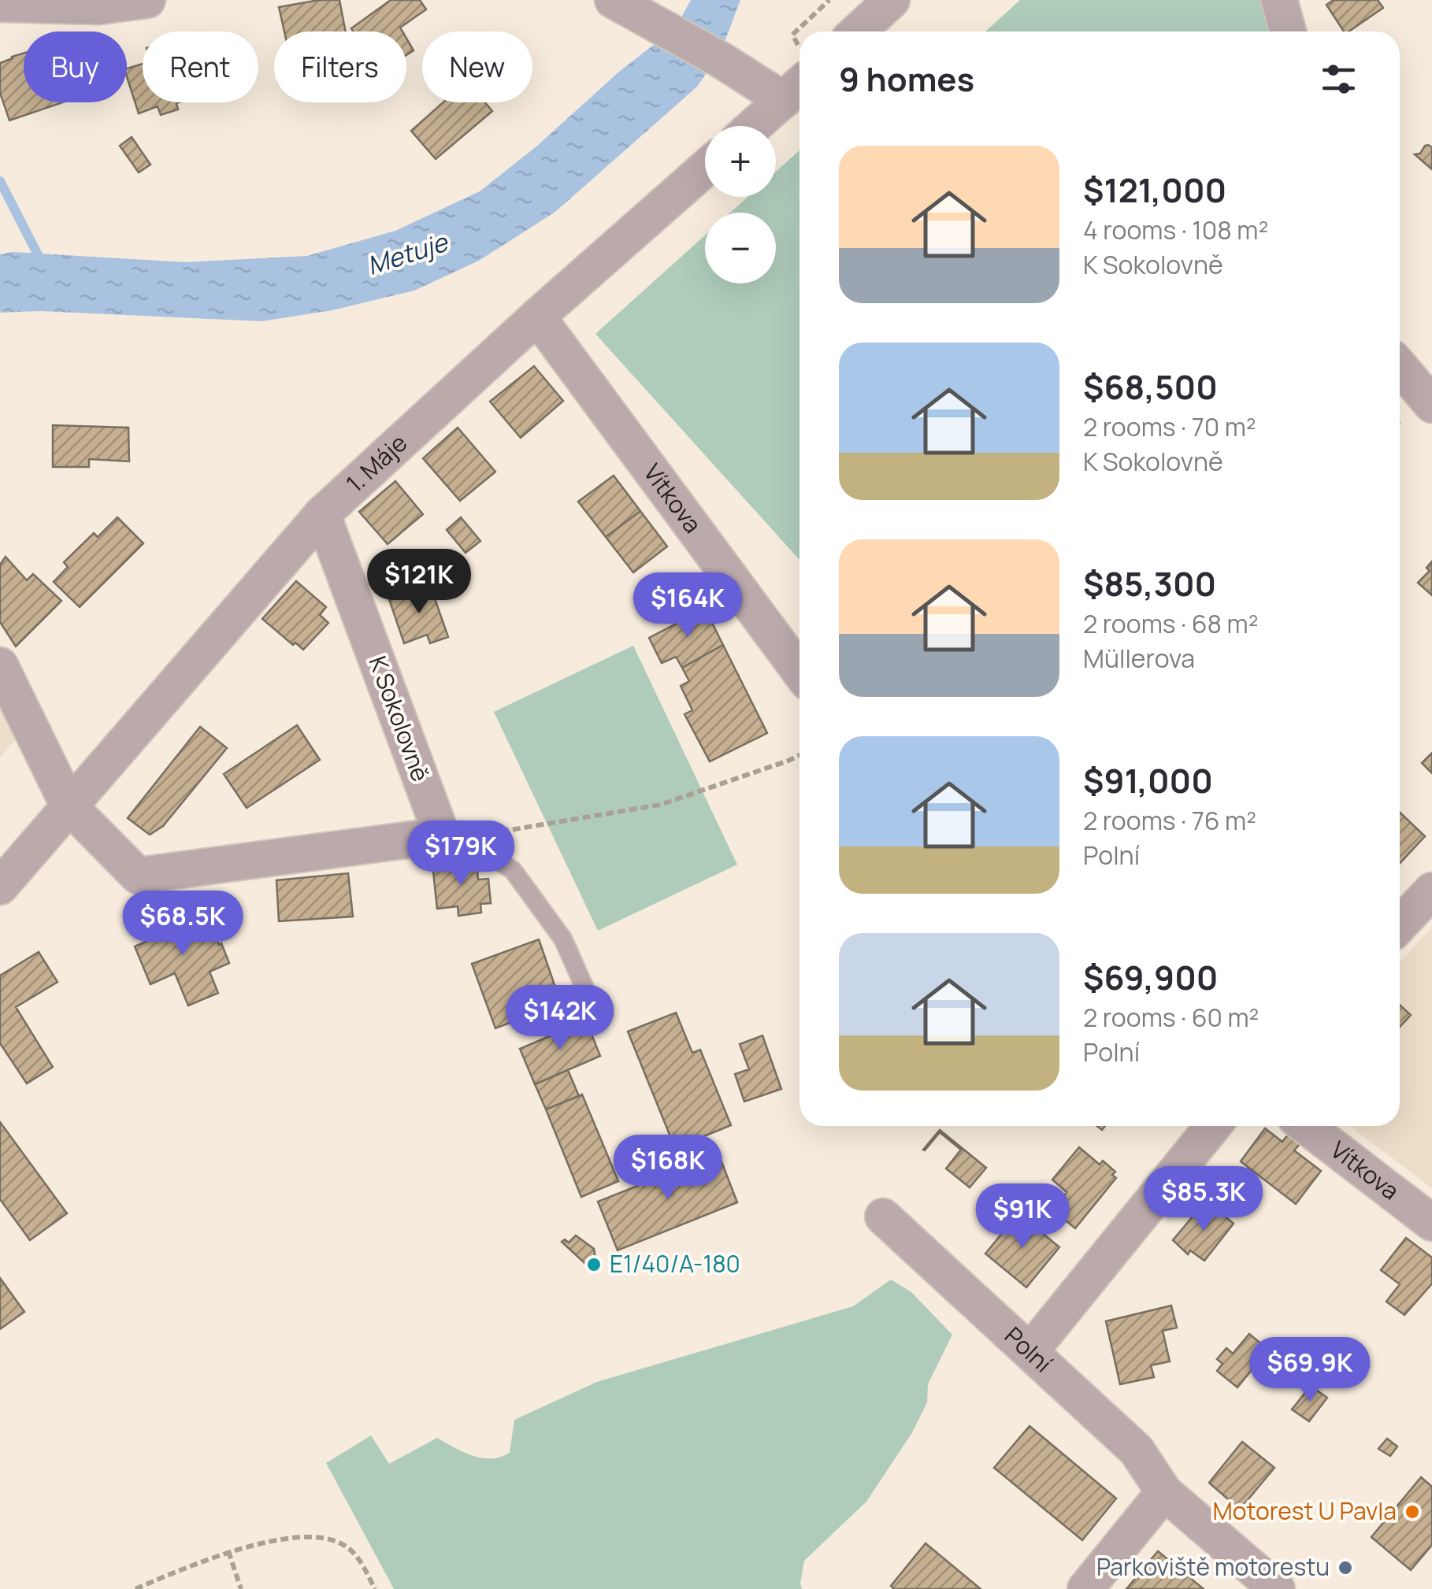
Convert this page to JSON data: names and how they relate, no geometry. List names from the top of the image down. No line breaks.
{"streets":{"street":["1. Máje","Vítkova","K Sokolovně","Polní"]},"crossings":[["1. Máje","Vítkova"],["1. Máje","K Sokolovně"]],"water":["Metuje"],"places":["E1/40/A-180","Motorest U Pavla","Parkoviště motorestu"],"page":{"chip":["Buy","Rent","Filters","New"],"heading":"9 homes","map_buttons":["+","−"],"list":[{"name":"$121,000","note":"4 rooms · 108 m² · K Sokolovně"},{"name":"$68,500","note":"2 rooms · 70 m² · K Sokolovně"},{"name":"$85,300","note":"2 rooms · 68 m² · Müllerova"},{"name":"$91,000","note":"2 rooms · 76 m² · Polní"},{"name":"$69,900","note":"2 rooms · 60 m² · Polní"}],"price":["$121K","$164K","$179K","$68.5K","$142K","$168K","$85.3K","$91K","$69.9K"]}}
